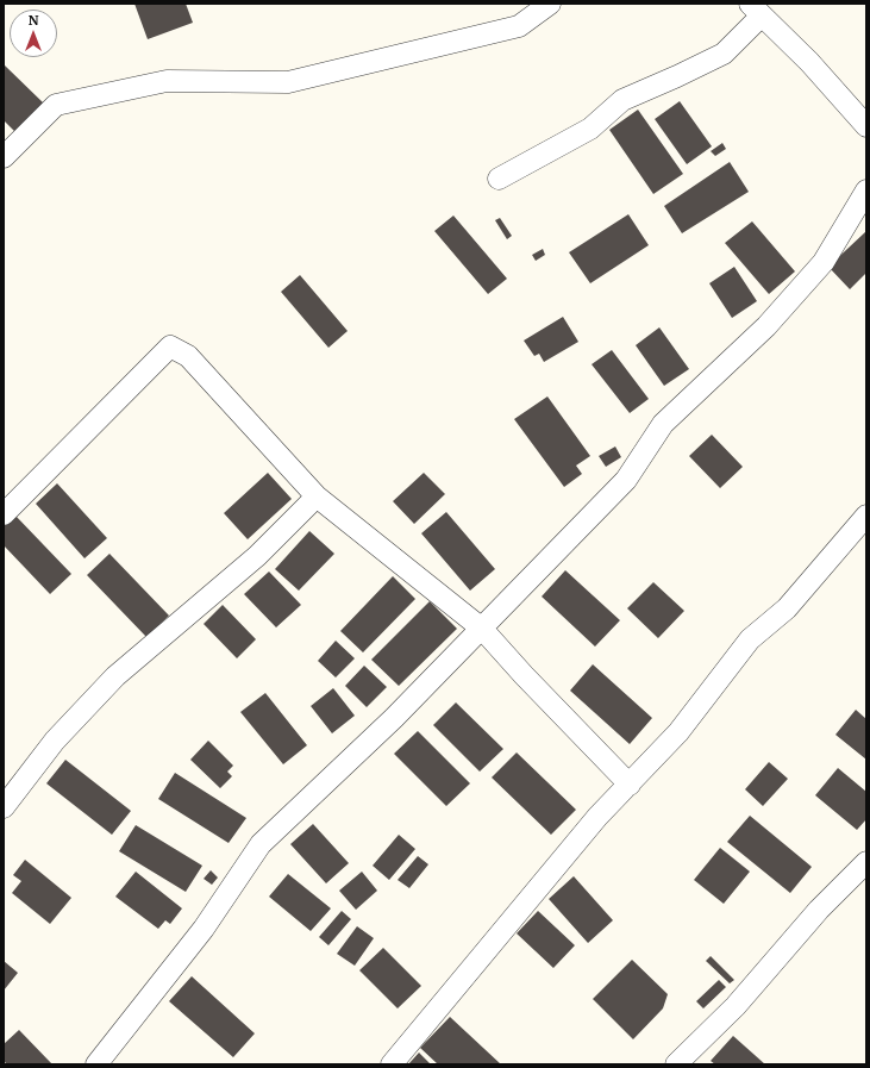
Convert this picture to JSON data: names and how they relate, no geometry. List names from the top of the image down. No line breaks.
{"north":"top"}
